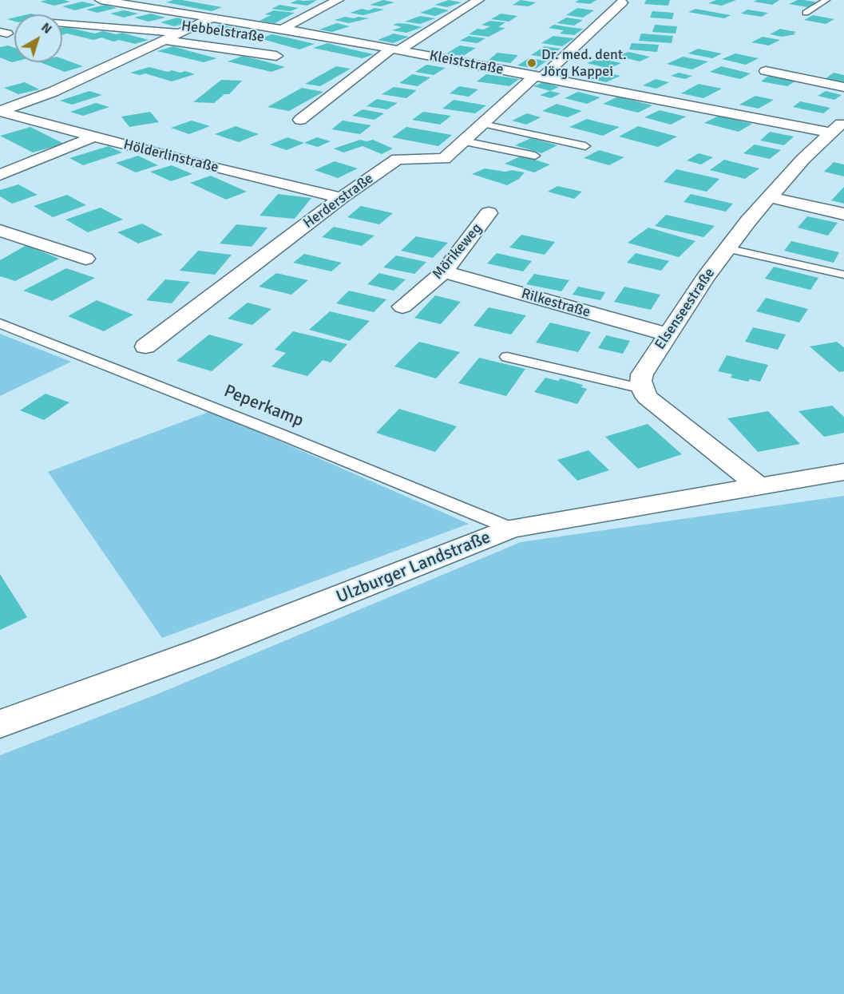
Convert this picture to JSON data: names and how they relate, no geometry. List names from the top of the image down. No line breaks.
{"streets":{"street":["Hebbelstraße","Kleiststraße","Hölderlinstraße","Herderstraße","Mörikeweg","Rilkestraße","Elsenseestraße","Ulzburger Landstraße"],"lane":["Peperkamp"]},"crossings":[["Kleiststraße","Herderstraße"],["Kleiststraße","Elsenseestraße"],["Hölderlinstraße","Herderstraße"],["Mörikeweg","Rilkestraße"],["Rilkestraße","Elsenseestraße"],["Peperkamp","Ulzburger Landstraße"]],"places":["Dr. med. dent. Jörg Kappei"],"north":"top right"}
